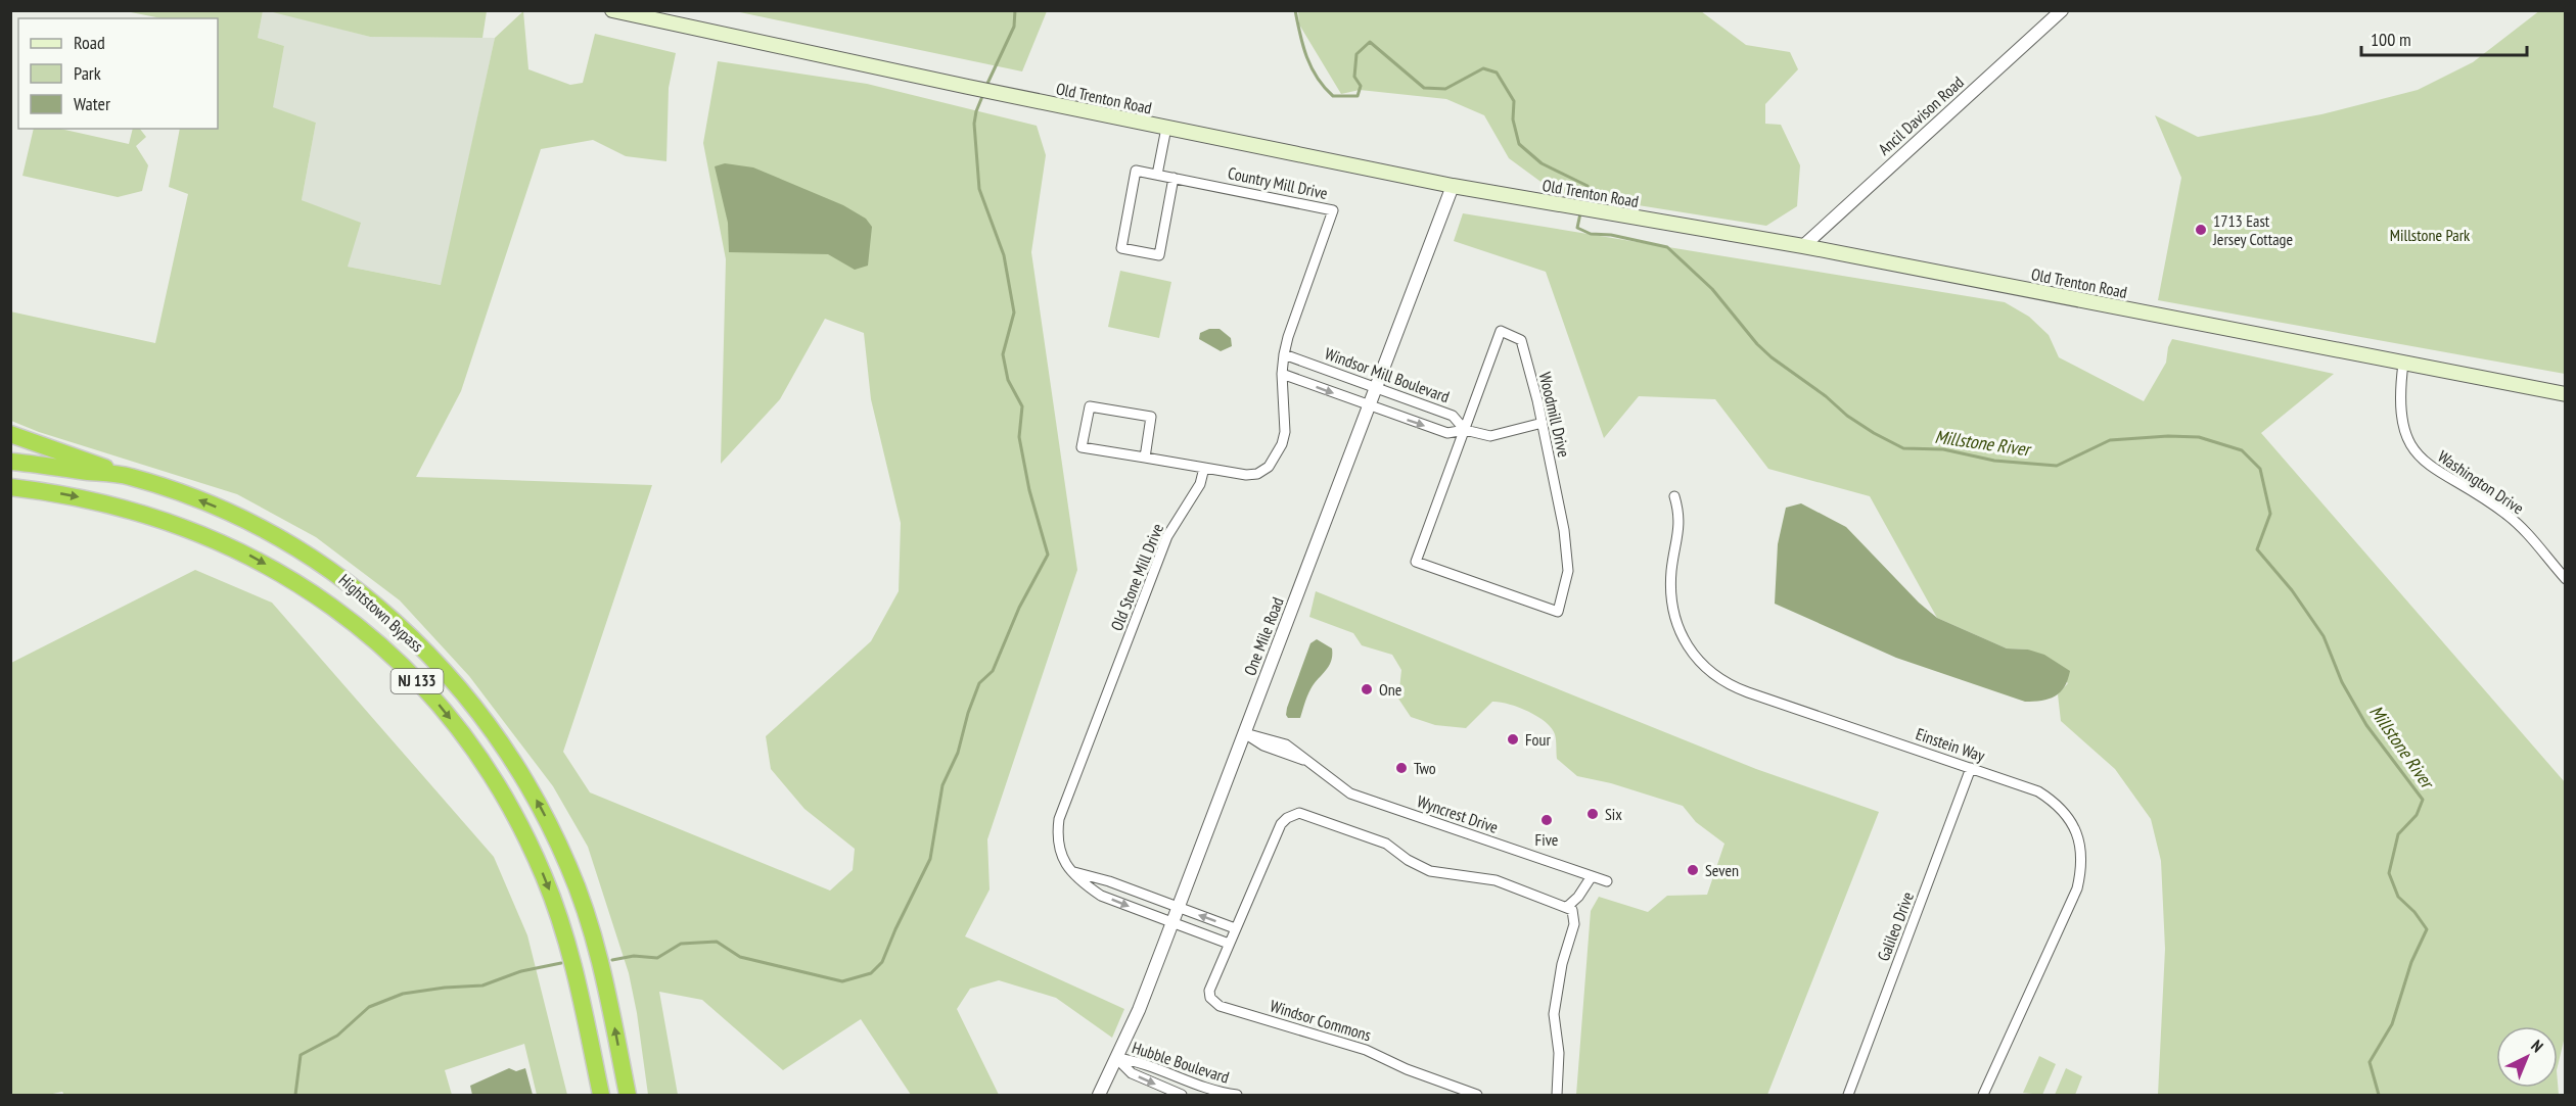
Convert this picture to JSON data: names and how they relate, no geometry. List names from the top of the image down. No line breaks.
{"streets":{"highway":["Hightstown Bypass","NJ 133"],"main road":["Old Trenton Road"],"street":["Ancil Davison Road","Country Mill Drive","Windsor Mill Boulevard","Woodmill Drive","Washington Drive","Old Stone Mill Drive","One Mile Road","Einstein Way","Wyncrest Drive","Galileo Drive","Windsor Commons","Hubble Boulevard"]},"crossings":[["Old Trenton Road","Ancil Davison Road"],["Old Trenton Road","Washington Drive"],["Old Trenton Road","One Mile Road"],["Country Mill Drive","Windsor Mill Boulevard"],["Windsor Mill Boulevard","Woodmill Drive"],["Windsor Mill Boulevard","One Mile Road"],["Old Stone Mill Drive","One Mile Road"],["One Mile Road","Wyncrest Drive"],["One Mile Road","Hubble Boulevard"],["Einstein Way","Galileo Drive"]],"water":["Millstone River"],"parks":["Millstone Park"],"places":["1713 East Jersey Cottage","One","Four","Two","Six","Five","Seven"],"legend":["Road","Park","Water"],"scale_bar":"100 m","north":"top right"}
